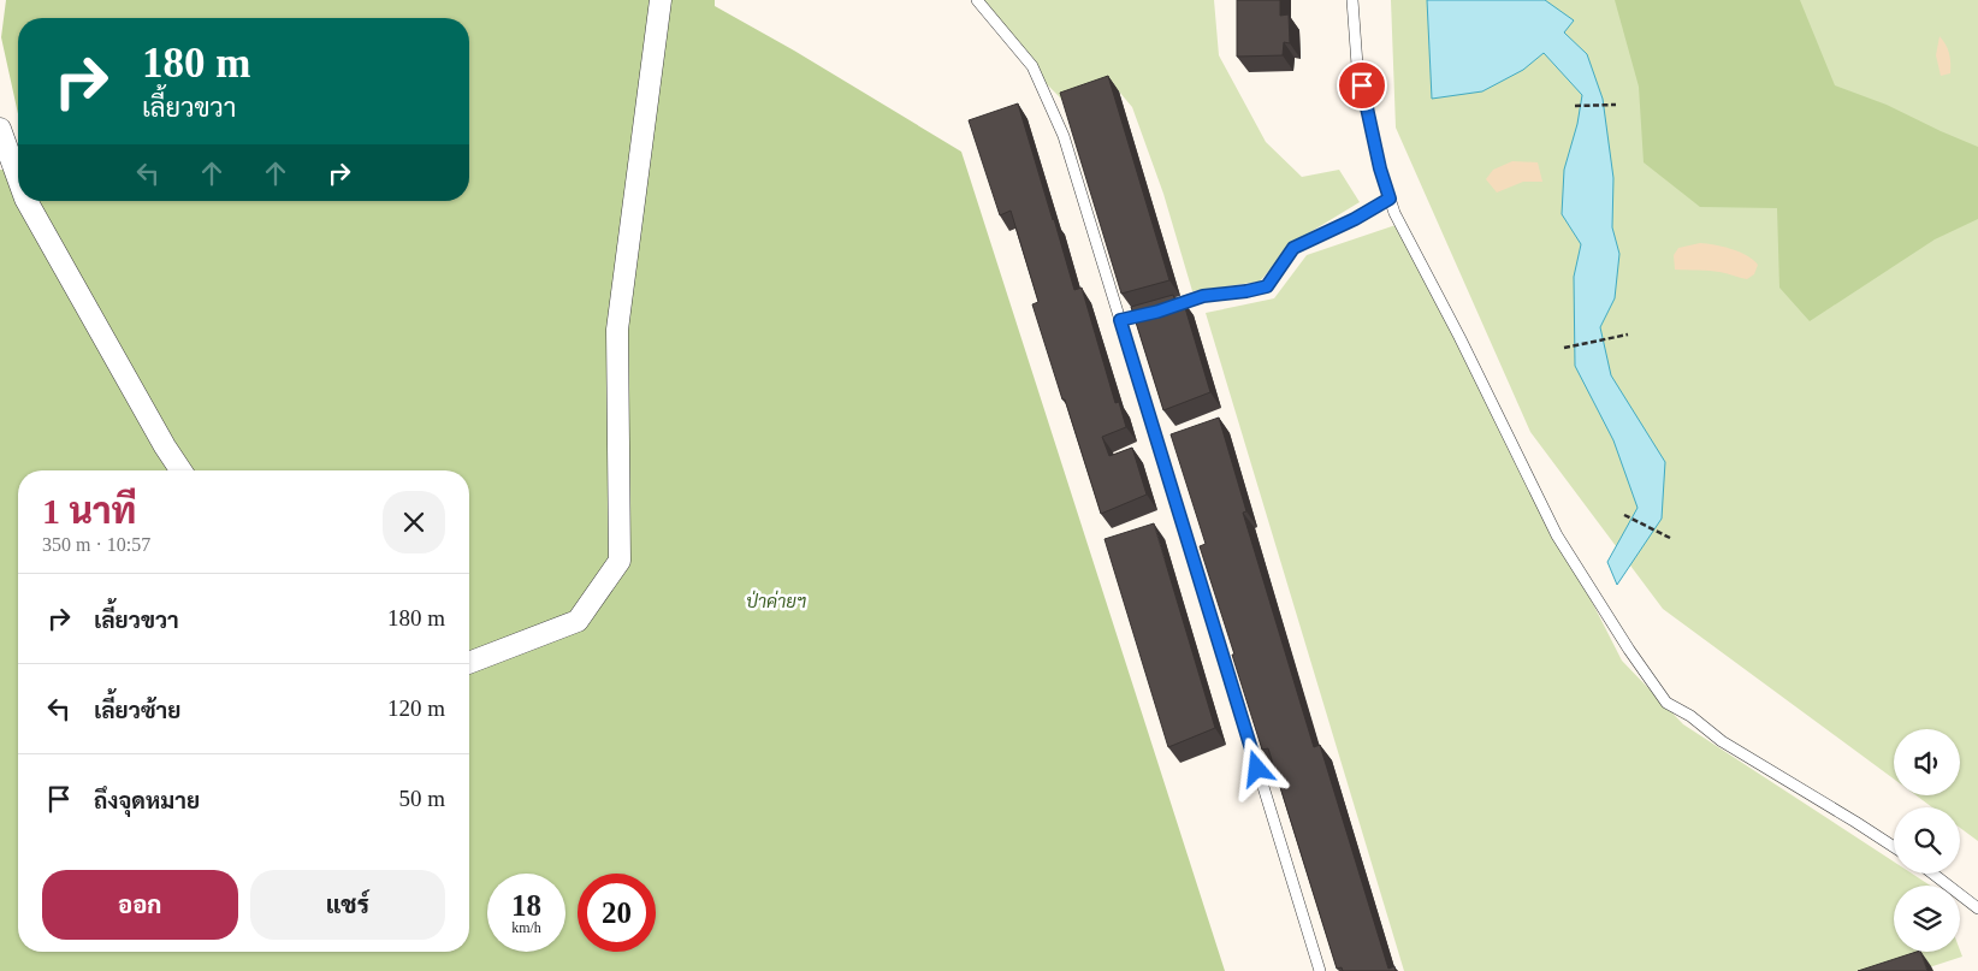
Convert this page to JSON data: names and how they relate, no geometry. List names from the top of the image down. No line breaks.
{"parks":["ป่าค่ายฯ"],"page":{"turn":["180 m","เลี้ยวขวา"],"heading":["1 นาที","350 m · 10:57"],"list":[{"name":"เลี้ยวขวา","value":"180 m"},{"name":"เลี้ยวซ้าย","value":"120 m"},{"name":"ถึงจุดหมาย","value":"50 m"}],"buttons":["ออก","แชร์"],"speed":"18 km/h","limit":"20"}}
